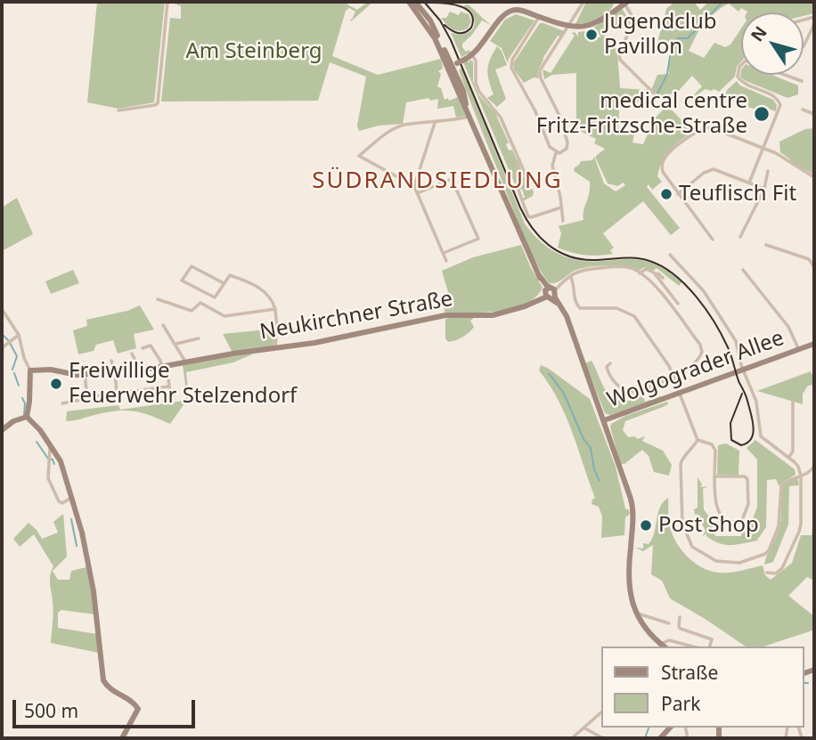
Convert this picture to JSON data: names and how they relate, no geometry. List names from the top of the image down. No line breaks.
{"streets":{"main road":["Neukirchner Straße","Wolgograder Allee"]},"districts":["SÜDRANDSIEDLUNG"],"parks":["Am Steinberg"],"places":["Jugendclub Pavillon","medical centre Fritz-Fritzsche-Straße","Teuflisch Fit","Freiwillige Feuerwehr Stelzendorf","Post Shop"],"legend":["Straße","Park"],"scale_bar":"500 m","north":"top left"}
